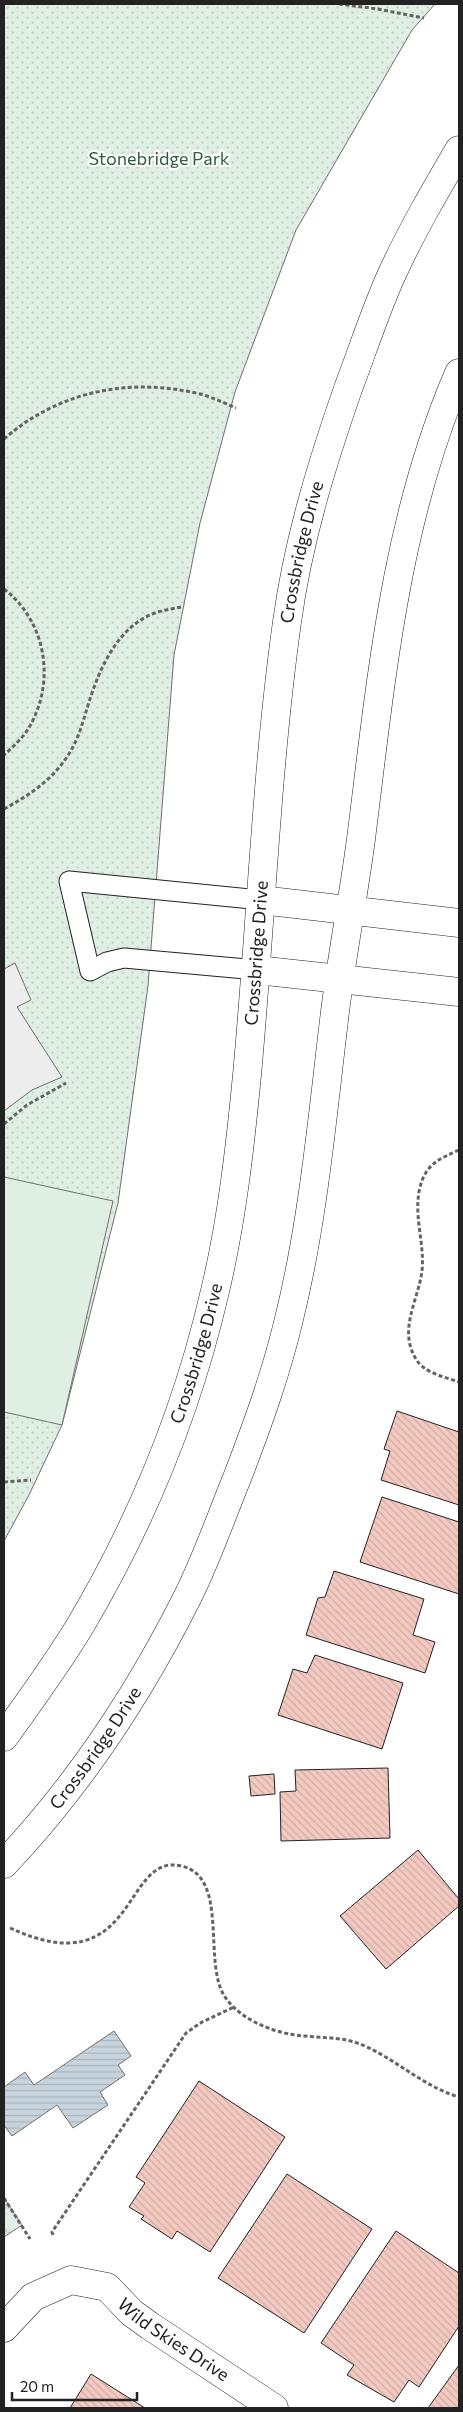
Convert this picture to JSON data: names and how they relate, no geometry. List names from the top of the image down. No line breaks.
{"streets":{"street":["Crossbridge Drive","Wild Skies Drive"]},"parks":["Stonebridge Park"],"scale_bar":"20 m"}
